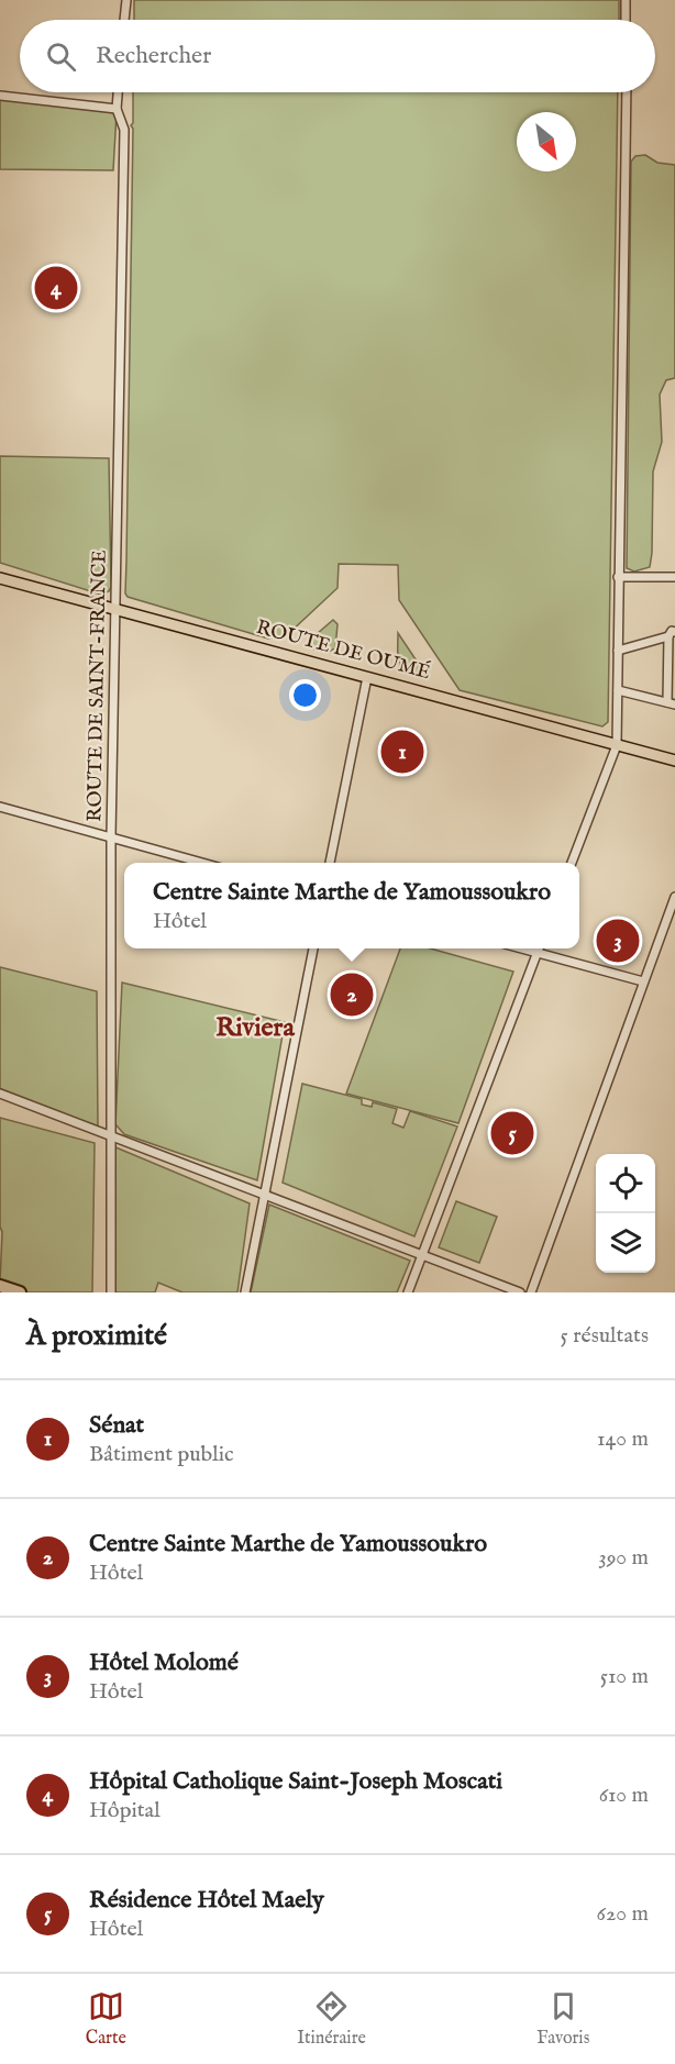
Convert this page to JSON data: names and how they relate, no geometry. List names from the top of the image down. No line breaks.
{"streets":{"main road":["ROUTE DE OUMÉ"],"street":["ROUTE DE SAINT-FRANCE"]},"crossings":[["ROUTE DE OUMÉ","ROUTE DE SAINT-FRANCE"]],"districts":["Riviera"],"north":"bottom right","page":{"search":"Rechercher","pins":["4","1","3","2","5"],"popup":["Centre Sainte Marthe de Yamoussoukro","Hôtel"],"heading":["À proximité","5 résultats"],"list":[{"mark":"1","name":"Sénat","note":"Bâtiment public","value":"140 m"},{"mark":"2","name":"Centre Sainte Marthe de Yamoussoukro","note":"Hôtel","value":"390 m"},{"mark":"3","name":"Hôtel Molomé","note":"Hôtel","value":"510 m"},{"mark":"4","name":"Hôpital Catholique Saint-Joseph Moscati","note":"Hôpital","value":"610 m"},{"mark":"5","name":"Résidence Hôtel Maely","note":"Hôtel","value":"620 m"}],"nav":["Carte","Itinéraire","Favoris"]}}
